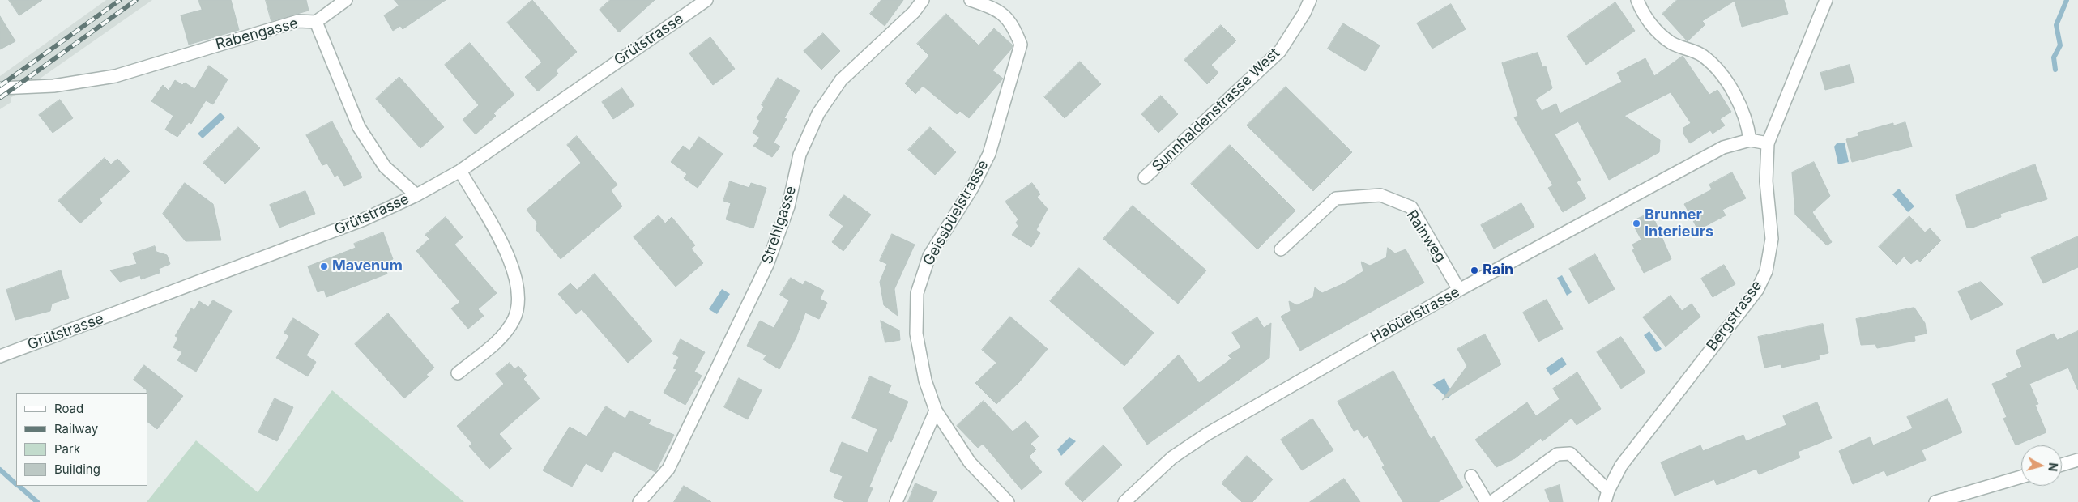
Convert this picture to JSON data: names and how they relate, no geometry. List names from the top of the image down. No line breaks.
{"streets":{"street":["Rabengasse","Grütstrasse","Sunnhaldenstrasse West","Geissbüelstrasse","Strehlgasse","Rainweg","Habüelstrasse","Bergstrasse"]},"crossings":[["Rabengasse","Grütstrasse"],["Rainweg","Habüelstrasse"],["Habüelstrasse","Bergstrasse"]],"places":["Brunner Interieurs","Mavenum","Rain"],"legend":["Road","Railway","Park","Building"],"north":"right"}
